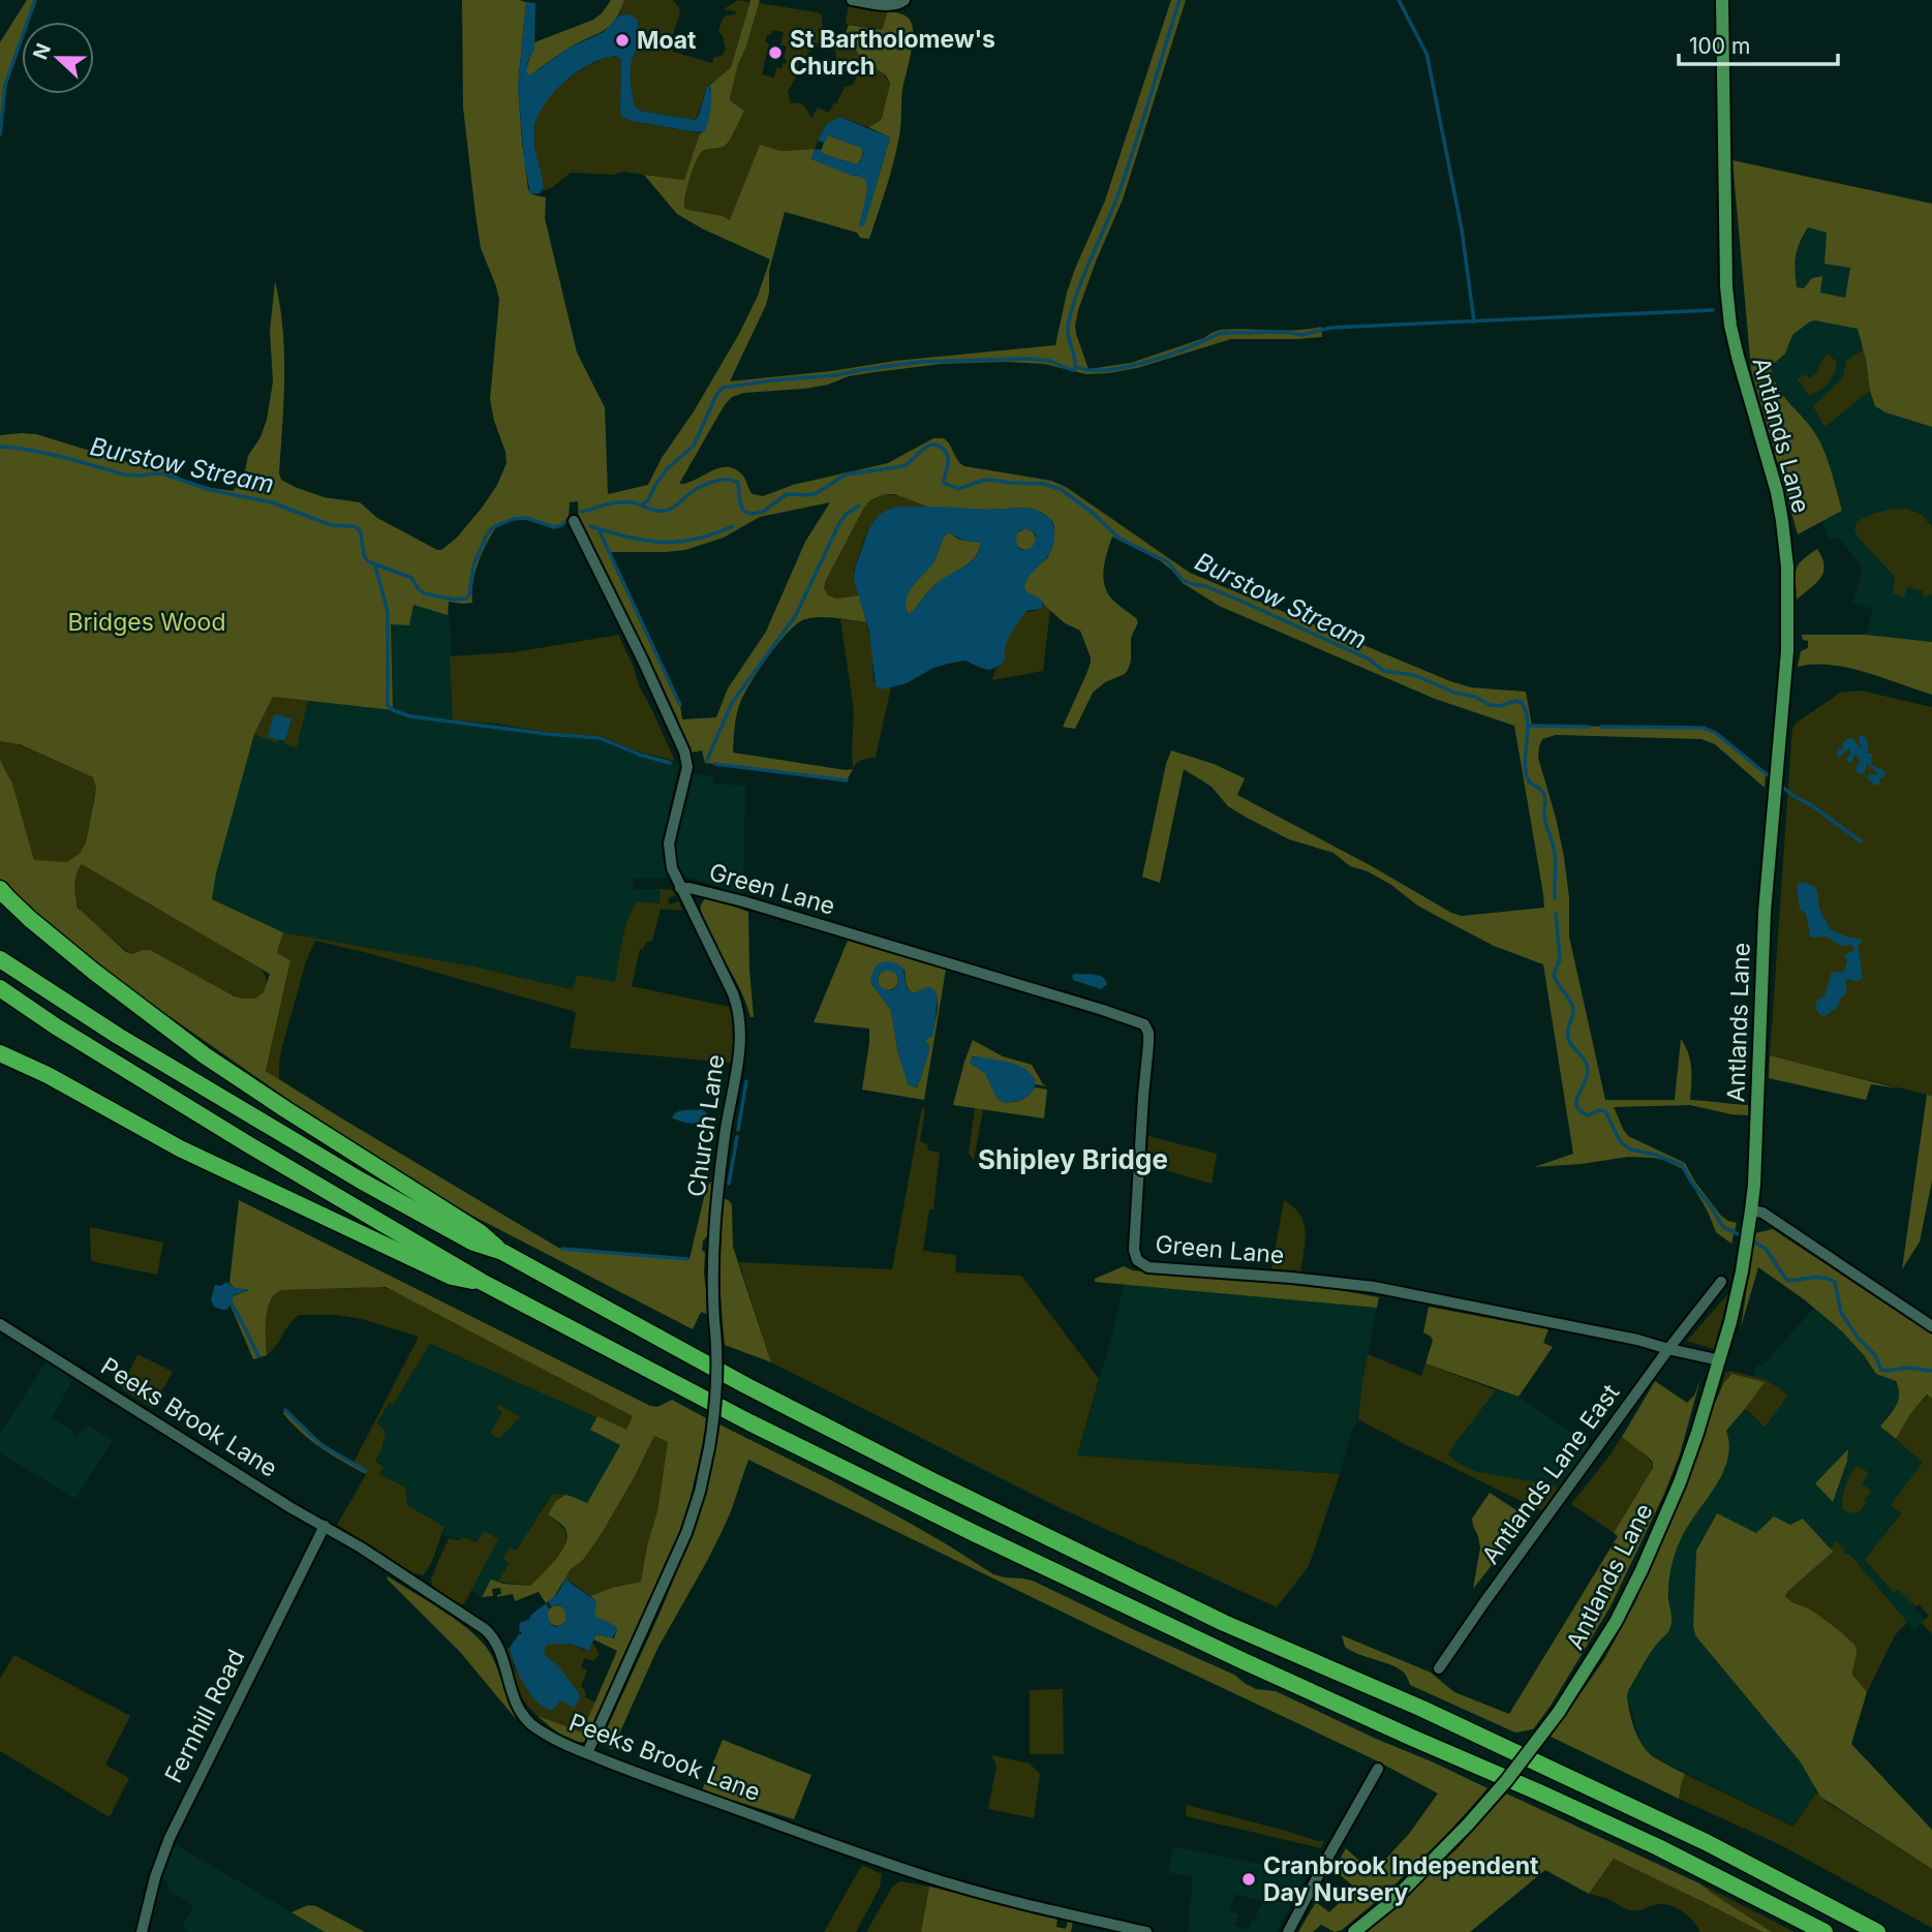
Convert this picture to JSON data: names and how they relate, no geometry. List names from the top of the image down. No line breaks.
{"streets":{"main road":["Antlands Lane"],"street":["Green Lane","Church Lane","Peeks Brook Lane","Antlands Lane East","Fernhill Road"]},"crossings":[["Green Lane","Church Lane"],["Green Lane","Antlands Lane East"],["Church Lane","Peeks Brook Lane"],["Peeks Brook Lane","Fernhill Road"]],"districts":["Shipley Bridge"],"water":["Burstow Stream"],"parks":["Bridges Wood"],"places":["Moat","St Bartholomew's Church","Cranbrook Independent Day Nursery"],"scale_bar":"100 m","north":"left"}
